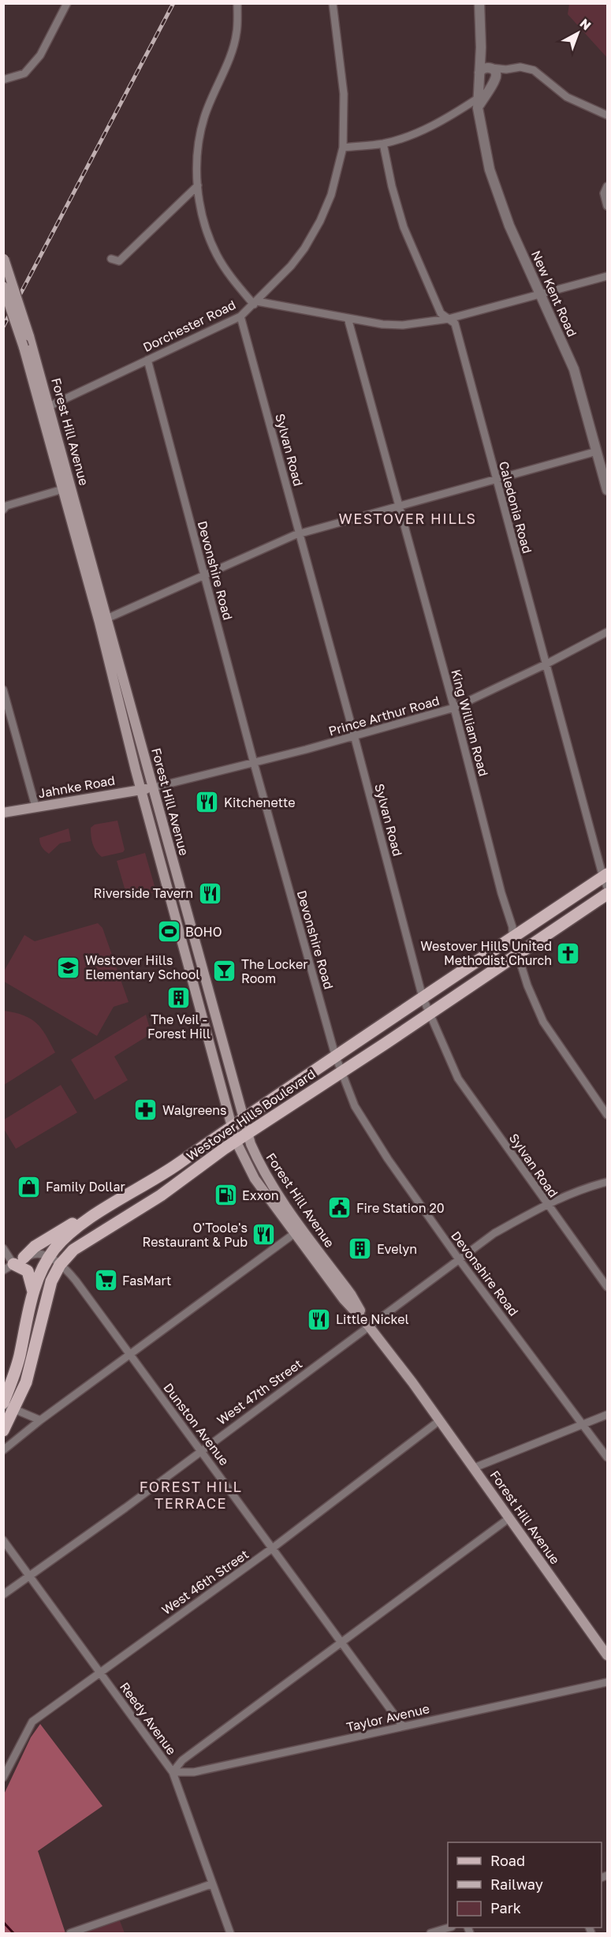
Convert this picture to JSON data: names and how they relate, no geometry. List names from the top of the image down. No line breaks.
{"streets":{"main road":["Forest Hill Avenue","Jahnke Road","Westover Hills Boulevard"],"street":["New Kent Road","Dorchester Road","Sylvan Road","Caledonia Road","Devonshire Road","Prince Arthur Road","King William Road","West 47th Street","Dunston Avenue","West 46th Street","Taylor Avenue","Reedy Avenue"]},"crossings":[["Dorchester Road","Forest Hill Avenue"],["Dorchester Road","Sylvan Road"],["Dorchester Road","Devonshire Road"],["Forest Hill Avenue","Prince Arthur Road"],["Forest Hill Avenue","Jahnke Road"],["Forest Hill Avenue","Westover Hills Boulevard"],["Forest Hill Avenue","West 47th Street"],["Forest Hill Avenue","West 46th Street"],["Sylvan Road","Prince Arthur Road"],["Sylvan Road","Westover Hills Boulevard"],["Sylvan Road","West 47th Street"],["Caledonia Road","Prince Arthur Road"],["Caledonia Road","Westover Hills Boulevard"],["Devonshire Road","Prince Arthur Road"],["Devonshire Road","Westover Hills Boulevard"],["Devonshire Road","West 47th Street"],["Prince Arthur Road","King William Road"],["Prince Arthur Road","Jahnke Road"],["King William Road","Westover Hills Boulevard"],["Westover Hills Boulevard","Dunston Avenue"],["West 47th Street","Dunston Avenue"],["West 47th Street","Reedy Avenue"],["Dunston Avenue","West 46th Street"],["Dunston Avenue","Taylor Avenue"],["West 46th Street","Reedy Avenue"],["Taylor Avenue","Reedy Avenue"]],"districts":["WESTOVER HILLS","FOREST HILL TERRACE"],"places":{"restaurant":["Kitchenette","Riverside Tavern","O'Toole's Restaurant & Pub","Little Nickel"],"sports":["BOHO"],"church":["Westover Hills United Methodist Church"],"school or university":["Westover Hills Elementary School"],"bar":["The Locker Room"],"building":["The Veil - Forest Hill","Evelyn"],"pharmacy":["Walgreens"],"shop":["Family Dollar"],"fuel station":["Exxon"],"public building":["Fire Station 20"],"supermarket":["FasMart"]},"legend":["Road","Railway","Park"],"north":"top right"}
